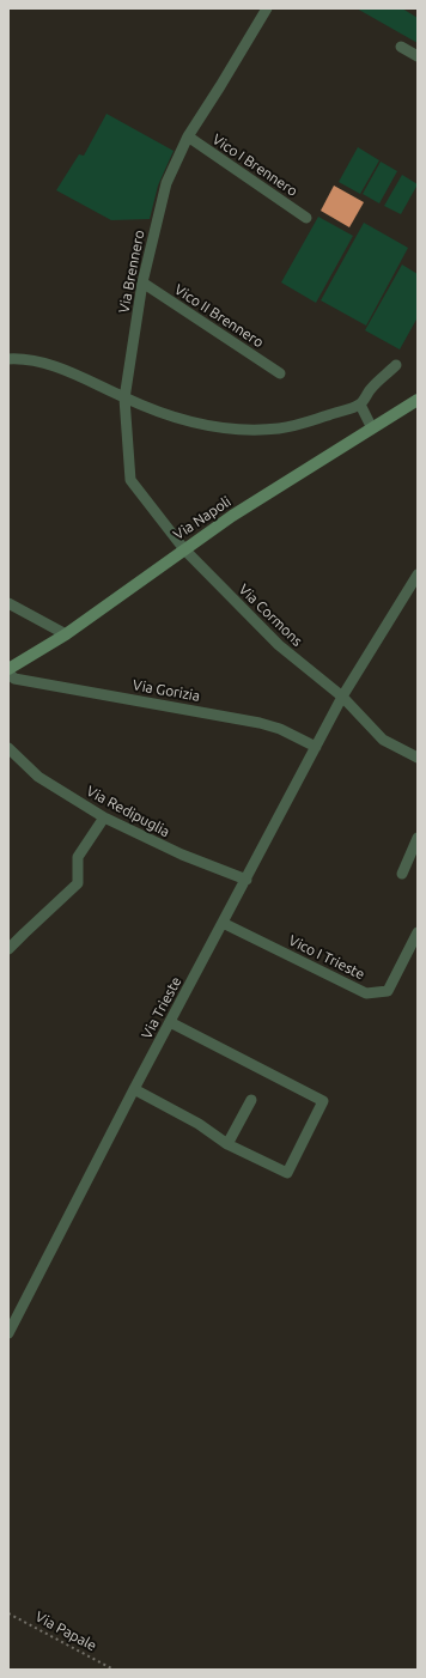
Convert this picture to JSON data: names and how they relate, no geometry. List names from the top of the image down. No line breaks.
{"streets":{"street":["Vico I Brennero","Via Brennero","Vico II Brennero","Via Napoli","Via Cormons","Via Gorizia","Via Redipuglia","Vico I Trieste","Via Trieste"],"path":["Via Papale"]},"crossings":[["Vico I Brennero","Via Brennero"],["Via Brennero","Vico II Brennero"],["Via Brennero","Via Napoli"],["Via Brennero","Via Cormons"],["Via Napoli","Via Cormons"],["Via Napoli","Via Gorizia"],["Via Cormons","Via Trieste"],["Via Gorizia","Via Trieste"],["Via Redipuglia","Via Trieste"],["Vico I Trieste","Via Trieste"]]}
